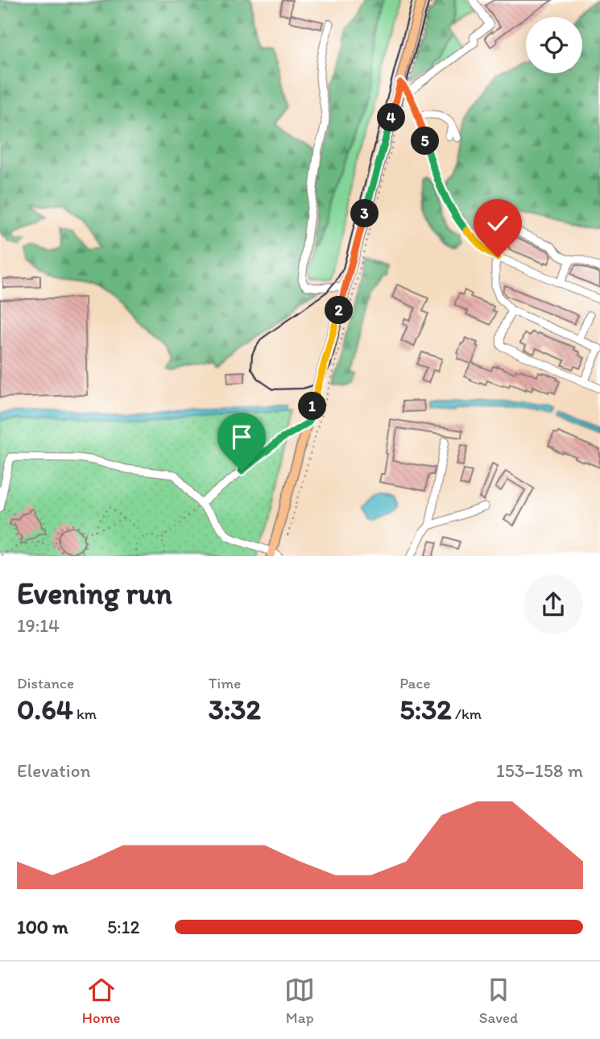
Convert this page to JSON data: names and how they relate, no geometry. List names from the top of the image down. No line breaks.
{"page":{"pins":["4","5","3","2","1"],"heading":["Evening run","19:14"],"stats":[["Distance","0.64 km"],["Time","3:32"],["Pace","5:32 /km"]],"chart":["Elevation","153–158 m"],"list":[{"name":"100 m","note":"5:12"}],"tabs":["Home","Map","Saved"]}}
